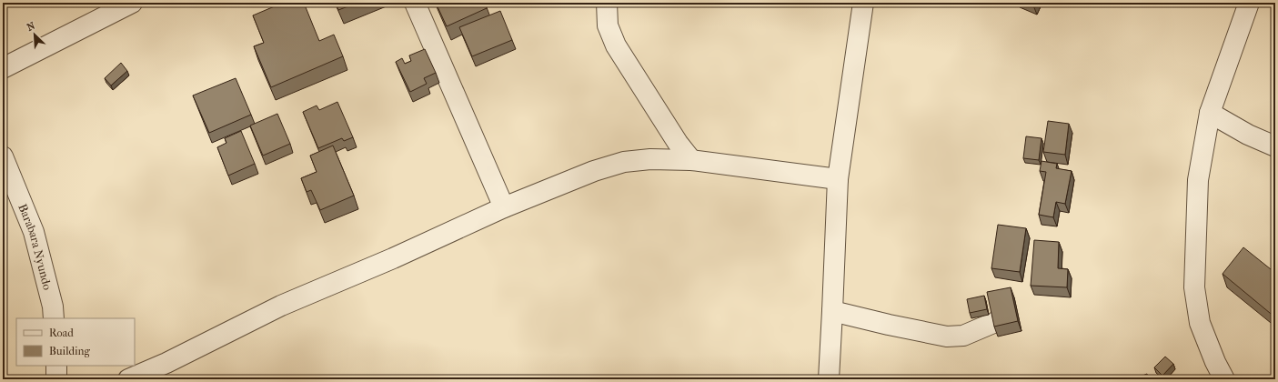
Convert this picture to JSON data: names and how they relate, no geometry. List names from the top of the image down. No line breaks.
{"streets":{"street":["Barabara Nyundo"]},"legend":["Road","Building"],"north":"top left"}
